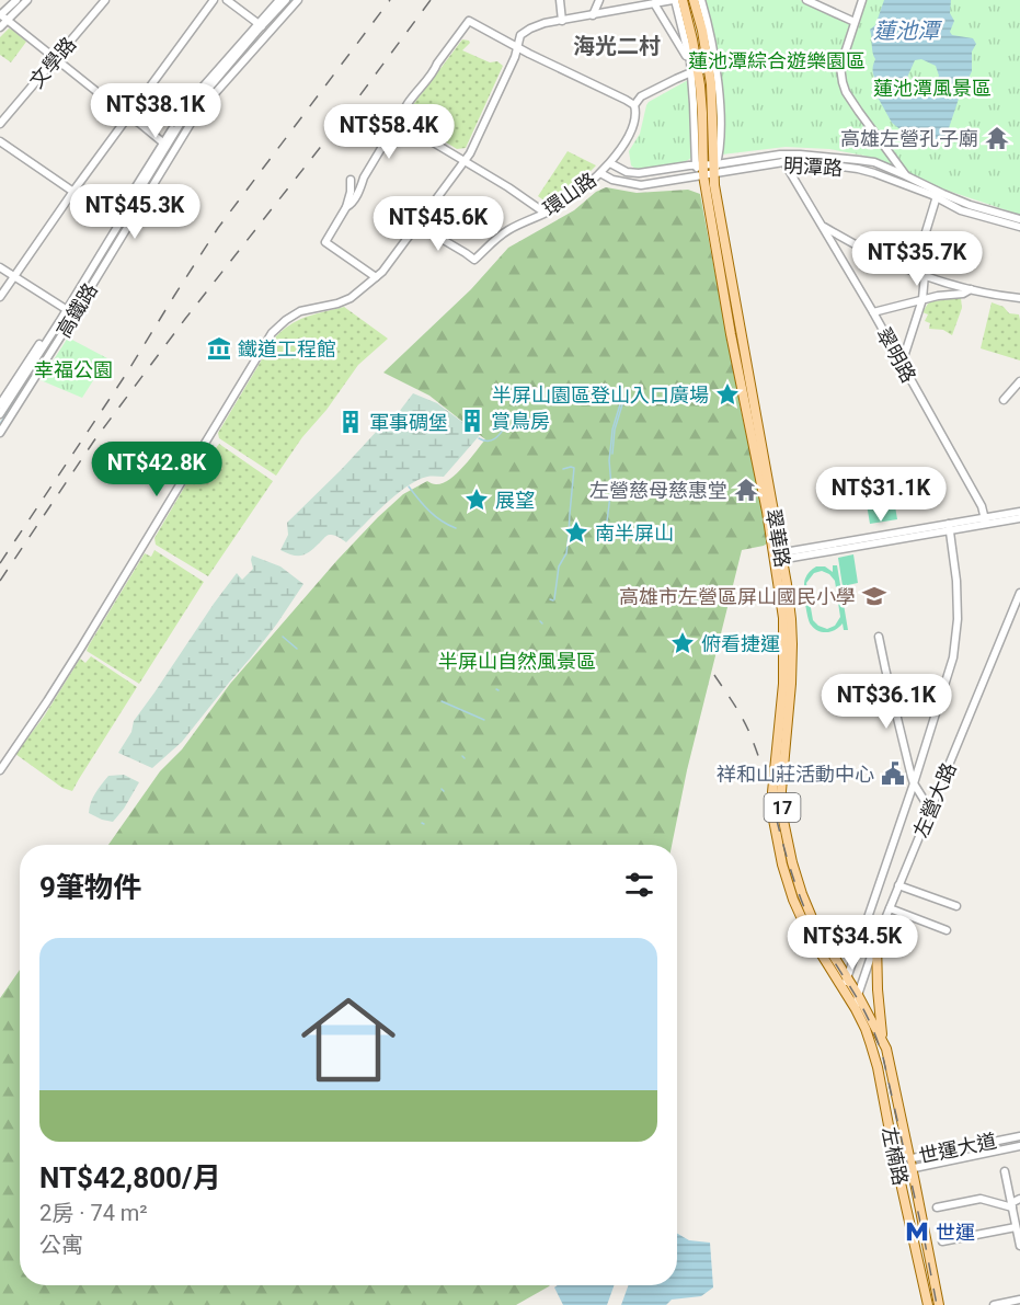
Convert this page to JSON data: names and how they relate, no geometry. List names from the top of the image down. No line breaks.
{"streets":{"main road":["翠華路","17","左楠路"],"street":["文學路","明潭路","環山路","高鐵路","翠明路","左營大路","世運大道"]},"crossings":[["明潭路","環山路"],["明潭路","翠明路"],["明潭路","翠華路"],["翠華路","左營大路"],["翠華路","左楠路"],["左營大路","左楠路"],["世運大道","左楠路"]],"districts":["海光二村"],"water":["蓮池潭"],"parks":["蓮池潭綜合遊樂園區","蓮池潭風景區","幸福公園","半屏山自然風景區"],"places":{"temple":["高雄左營孔子廟","左營慈母慈惠堂"],"museum":["鐵道工程館"],"place":["半屏山園區登山入口廣場","展望","南半屏山","俯看捷運"],"building":["賞鳥房","軍事碉堡"],"school or university":["高雄市左營區屏山國民小學"],"public building":["祥和山莊活動中心"],"metro station":["世運"]},"page":{"price":["NT$38.1K","NT$58.4K","NT$45.3K","NT$45.6K","NT$35.7K","NT$42.8K","NT$31.1K","NT$36.1K","NT$34.5K"],"heading":"9筆物件","list":[{"name":"NT$42,800/月","note":"2房 · 74 m² · 公寓"}]}}
